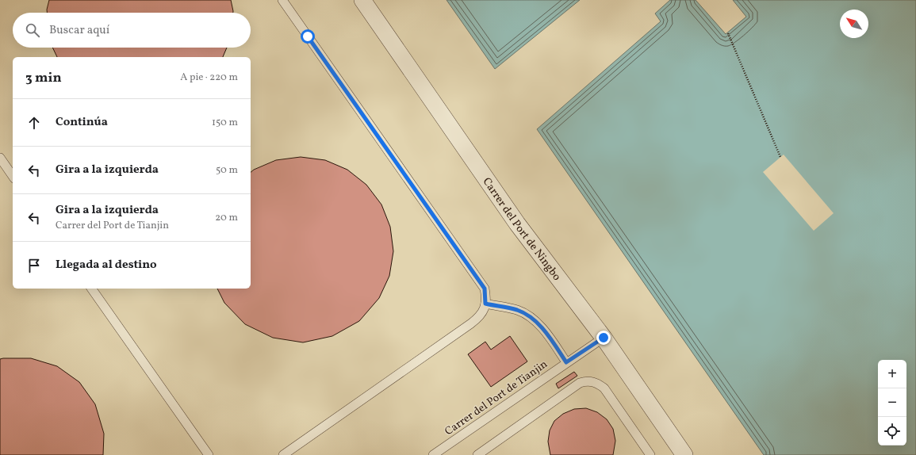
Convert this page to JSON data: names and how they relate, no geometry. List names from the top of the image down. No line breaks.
{"streets":{"street":["Carrer del Port de Ningbo"],"lane":["Carrer del Port de Tianjin"]},"crossings":[["Carrer del Port de Ningbo","Carrer del Port de Tianjin"]],"north":"top left","page":{"search":"Buscar aquí","heading":["3 min","A pie · 220 m"],"list":[["Continúa","150 m"],["Gira a la izquierda","50 m"],["Gira a la izquierda","Carrer del Port de Tianjin","20 m"],"Llegada al destino"],"map_buttons":["+","−"]}}
